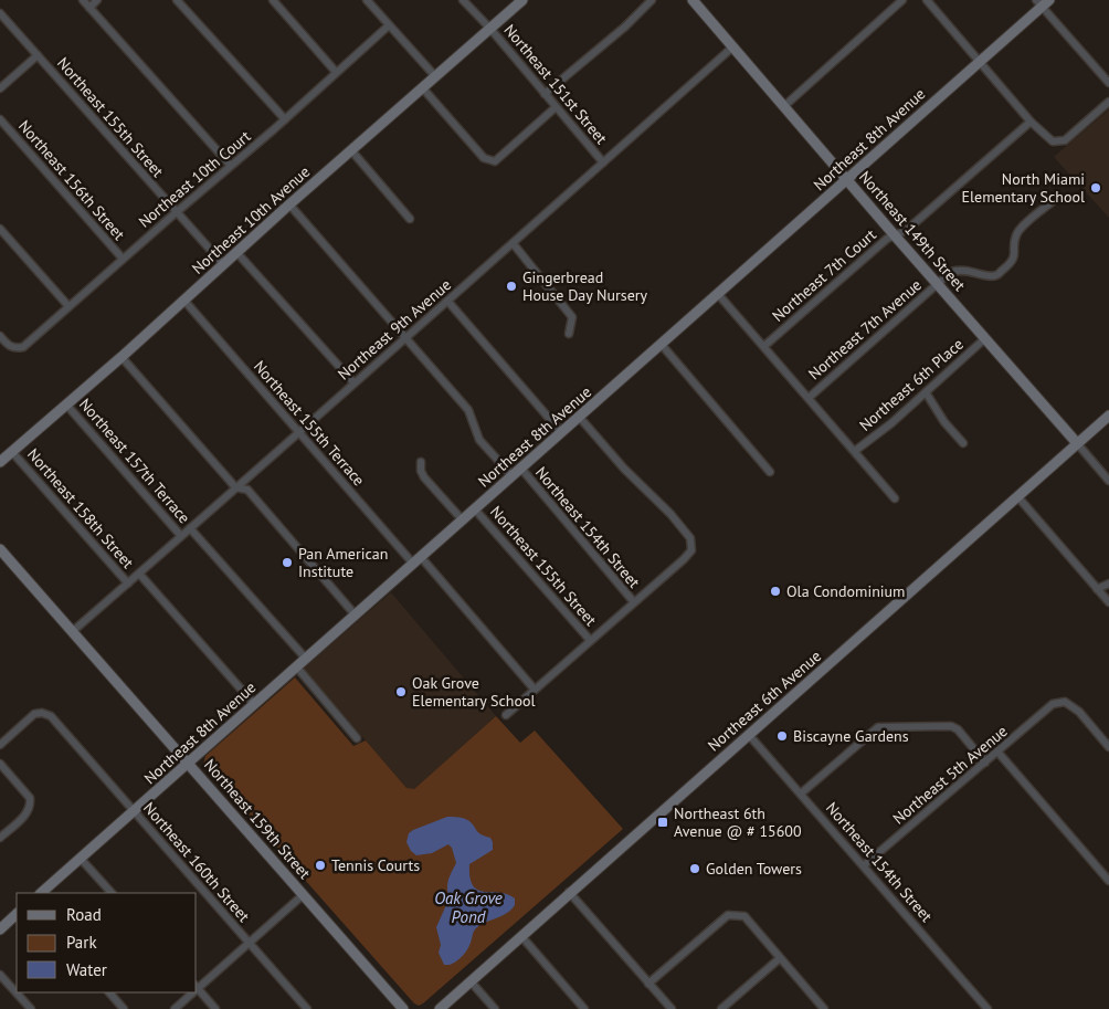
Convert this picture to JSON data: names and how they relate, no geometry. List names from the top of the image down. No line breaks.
{"streets":{"street":["Northeast 151st Street","Northeast 155th Street","Northeast 8th Avenue","Northeast 10th Court","Northeast 156th Street","Northeast 10th Avenue","Northeast 149th Street","Northeast 7th Court","Northeast 9th Avenue","Northeast 7th Avenue","Northeast 6th Place","Northeast 155th Terrace","Northeast 157th Terrace","Northeast 158th Street","Northeast 154th Street","Northeast 6th Avenue","Northeast 5th Avenue","Northeast 159th Street","Northeast 160th Street"]},"crossings":[["Northeast 151st Street","Northeast 10th Avenue"],["Northeast 151st Street","Northeast 9th Avenue"],["Northeast 155th Street","Northeast 8th Avenue"],["Northeast 155th Street","Northeast 10th Court"],["Northeast 155th Street","Northeast 10th Avenue"],["Northeast 8th Avenue","Northeast 149th Street"],["Northeast 8th Avenue","Northeast 155th Terrace"],["Northeast 8th Avenue","Northeast 157th Terrace"],["Northeast 8th Avenue","Northeast 158th Street"],["Northeast 8th Avenue","Northeast 154th Street"],["Northeast 8th Avenue","Northeast 159th Street"],["Northeast 8th Avenue","Northeast 160th Street"],["Northeast 10th Court","Northeast 156th Street"],["Northeast 10th Avenue","Northeast 155th Terrace"],["Northeast 10th Avenue","Northeast 157th Terrace"],["Northeast 10th Avenue","Northeast 158th Street"],["Northeast 10th Avenue","Northeast 154th Street"],["Northeast 149th Street","Northeast 7th Court"],["Northeast 149th Street","Northeast 9th Avenue"],["Northeast 149th Street","Northeast 7th Avenue"],["Northeast 149th Street","Northeast 6th Place"],["Northeast 149th Street","Northeast 6th Avenue"],["Northeast 9th Avenue","Northeast 155th Terrace"],["Northeast 9th Avenue","Northeast 157th Terrace"],["Northeast 9th Avenue","Northeast 158th Street"],["Northeast 9th Avenue","Northeast 154th Street"],["Northeast 9th Avenue","Northeast 159th Street"],["Northeast 154th Street","Northeast 6th Avenue"],["Northeast 154th Street","Northeast 5th Avenue"]],"water":["Oak Grove Pond"],"places":{"other":["North Miami Elementary School","Gingerbread House Day Nursery","Pan American Institute","Ola Condominium","Oak Grove Elementary School","Biscayne Gardens","Tennis Courts","Golden Towers"],"transit":["Northeast 6th Avenue @ # 15600"]},"legend":["Road","Park","Water"]}
